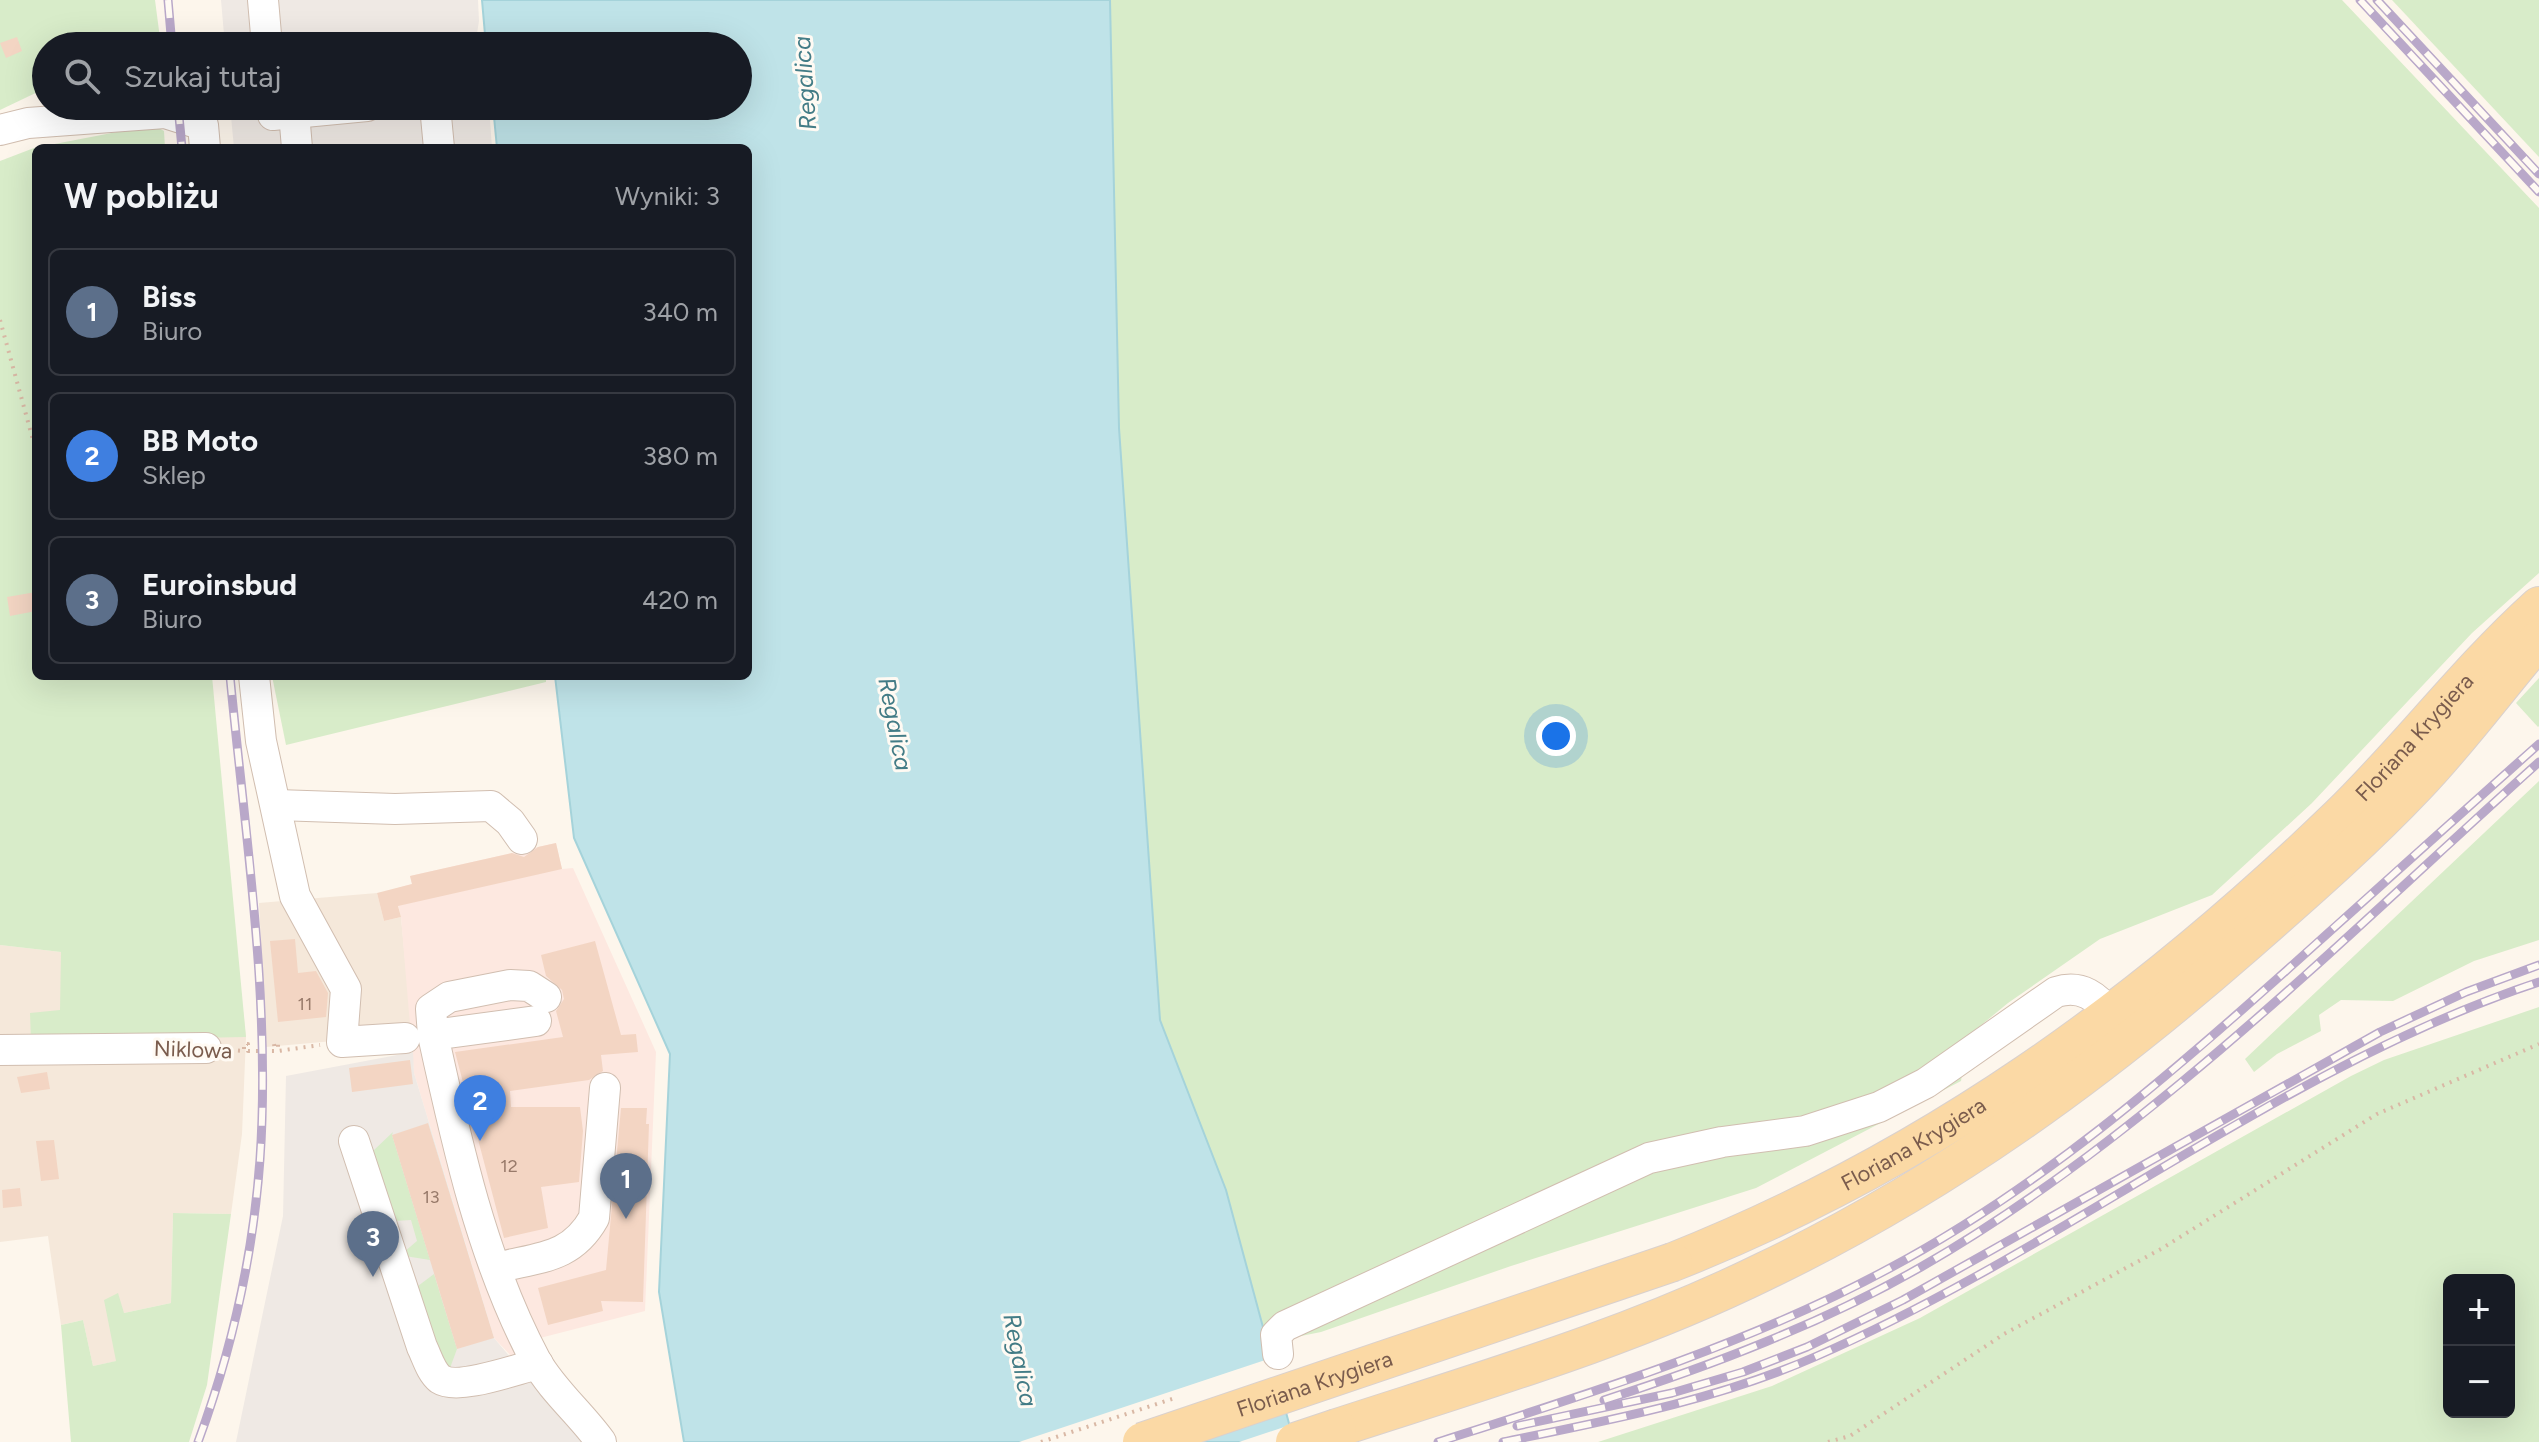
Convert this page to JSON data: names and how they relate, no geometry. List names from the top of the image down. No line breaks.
{"streets":{"main road":["Floriana Krygiera"],"street":["Niklowa"]},"water":["Regalica"],"house_numbers":["11","12","13"],"page":{"search":"Szukaj tutaj","heading":["W pobliżu","Wyniki: 3"],"list":[{"mark":"1","name":"Biss","note":"Biuro","value":"340 m"},{"mark":"2","name":"BB Moto","note":"Sklep","value":"380 m"},{"mark":"3","name":"Euroinsbud","note":"Biuro","value":"420 m"}],"pins":["2","1","3"],"map_buttons":["+","−"]}}
